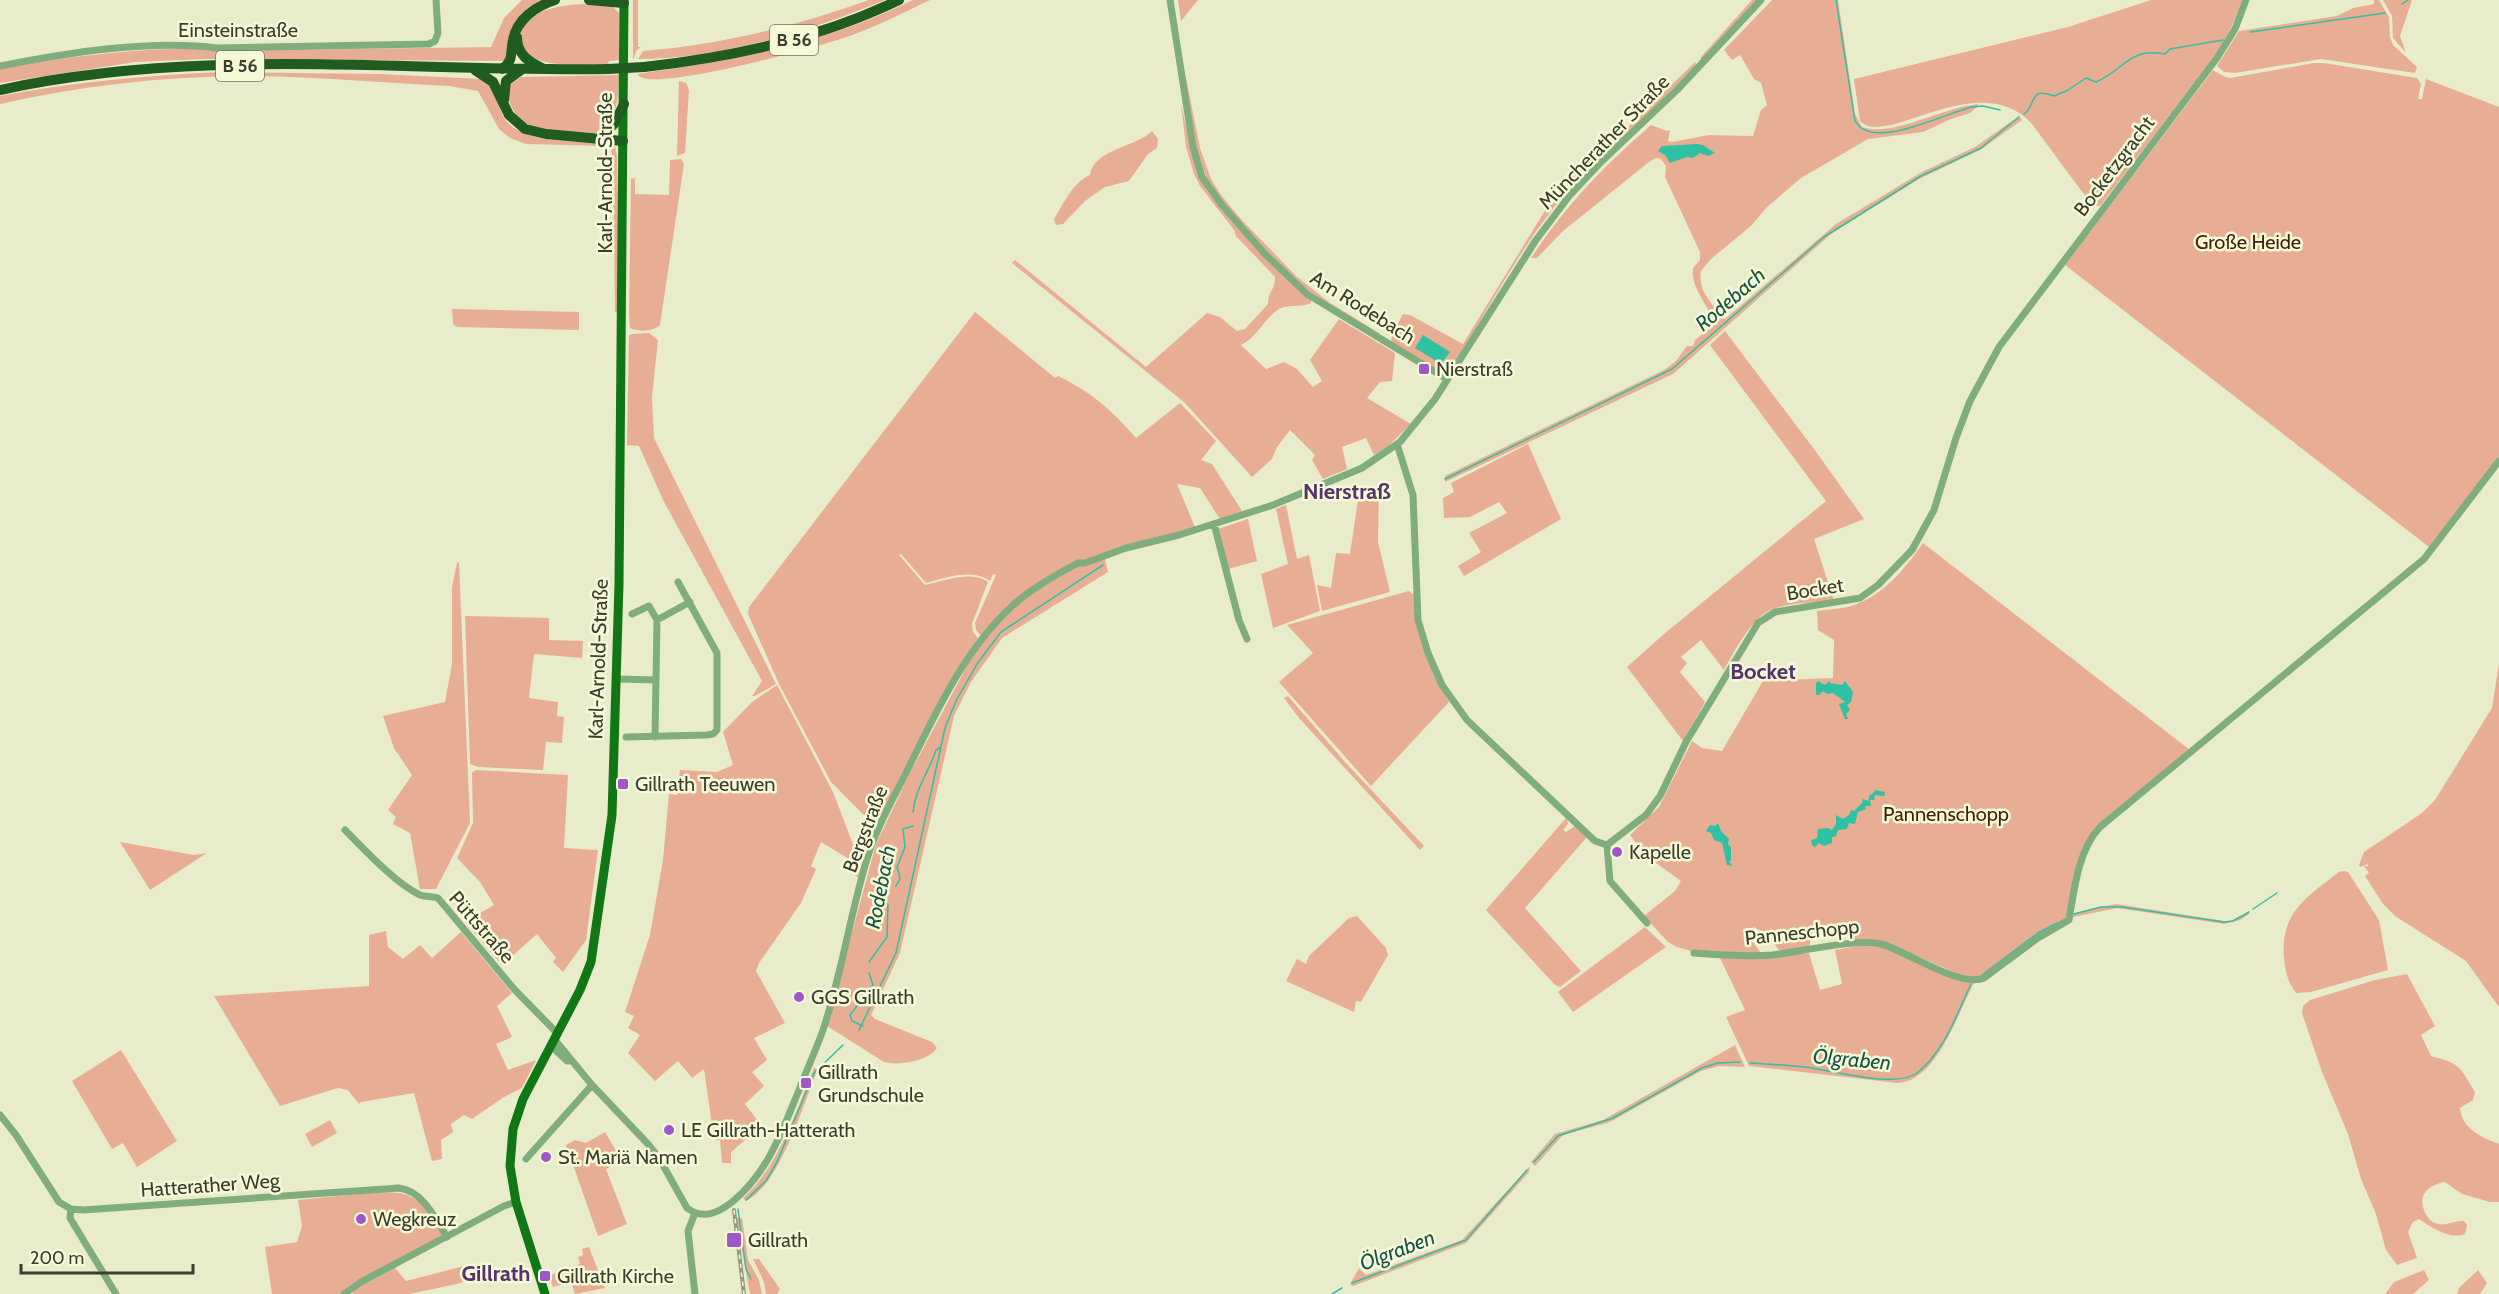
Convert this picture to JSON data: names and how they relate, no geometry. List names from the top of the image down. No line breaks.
{"streets":{"highway":["B 56"],"main road":["Karl-Arnold-Straße"],"street":["Einsteinstraße","Müncherather Straße","Bocketzgracht","Am Rodebach","Bocket","Bergstraße","Püttstraße","Panneschopp","Hatterather Weg"]},"crossings":[["Müncherather Straße","Am Rodebach"],["Bocketzgracht","Bocket"],["Karl-Arnold-Straße","Püttstraße"],["Bergstraße","Püttstraße"]],"districts":["Nierstraß","Bocket","Gillrath"],"water":["Rodebach","Ölgraben"],"parks":["Große Heide","Pannenschopp"],"places":{"transit":["Nierstraß","Gillrath Teeuwen","Gillrath Grundschule","Gillrath","Gillrath Kirche"],"other":["Kapelle","GGS Gillrath","LE Gillrath-Hatterath","St. Mariä Namen","Wegkreuz"]},"scale_bar":"200 m"}
